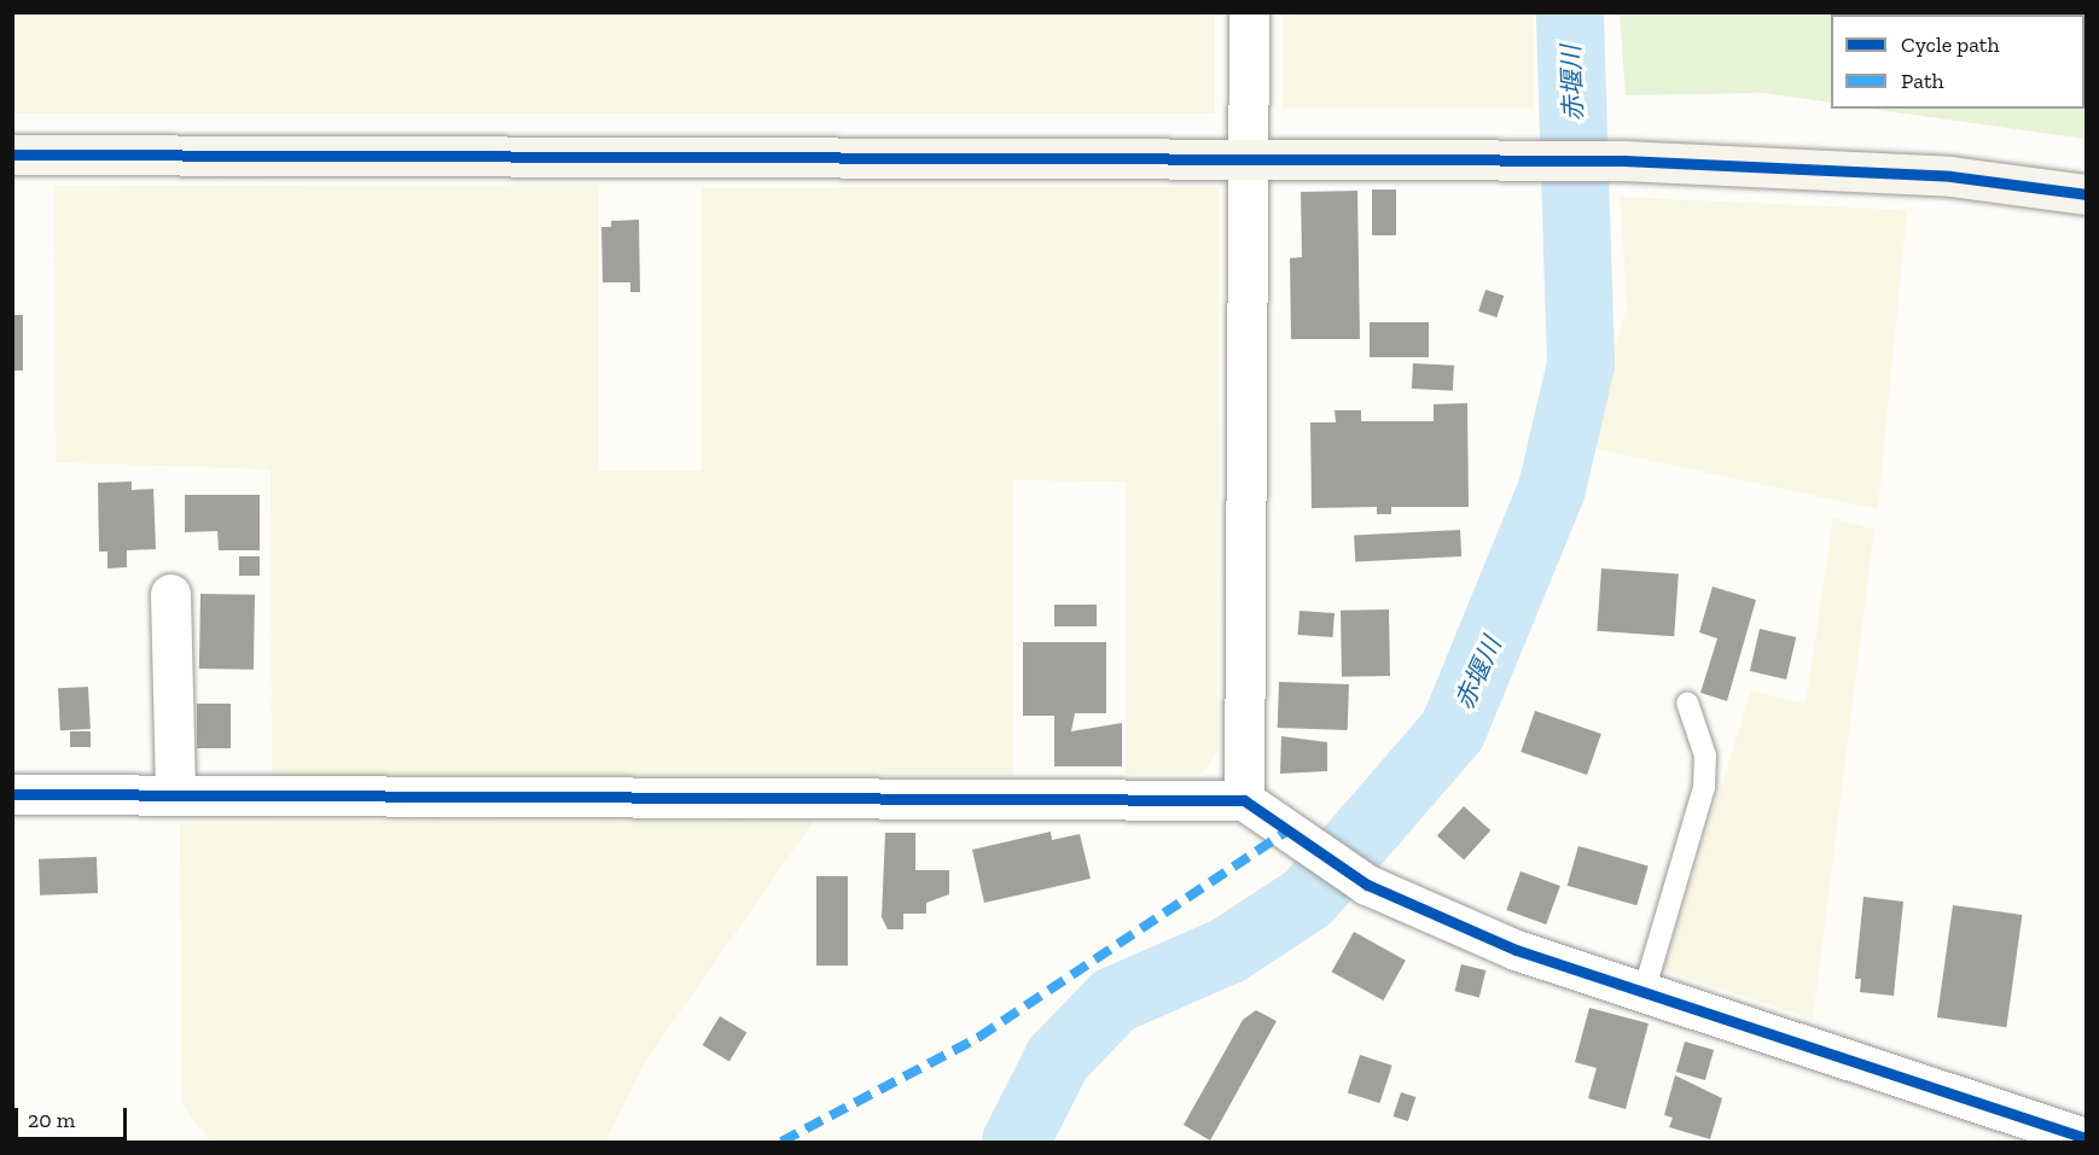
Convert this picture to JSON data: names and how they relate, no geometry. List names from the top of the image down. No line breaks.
{"water":["赤堰川"],"legend":["Cycle path","Path"],"scale_bar":"20 m"}
